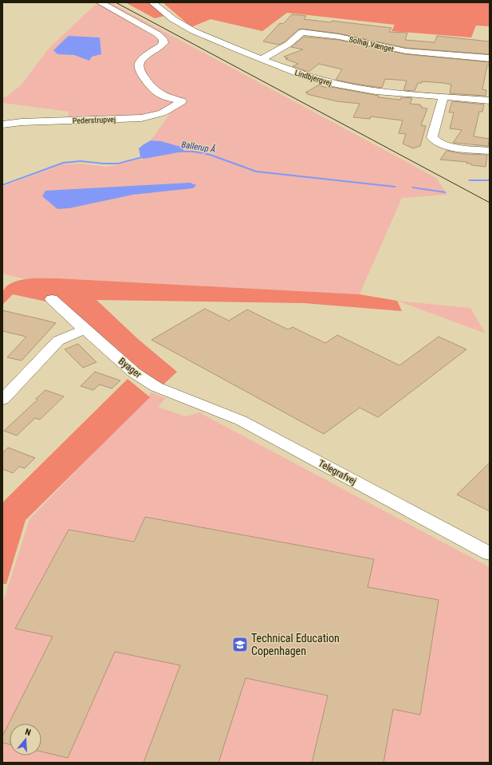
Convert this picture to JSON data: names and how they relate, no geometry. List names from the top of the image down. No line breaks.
{"streets":{"street":["Solhøj Vænget","Lindbjergvej","Pederstrupvej","Byager","Telegrafvej"]},"crossings":[["Solhøj Vænget","Lindbjergvej"],["Byager","Telegrafvej"]],"water":["Ballerup Å"],"places":{"school or university":["Technical Education Copenhagen"]},"north":"top"}
